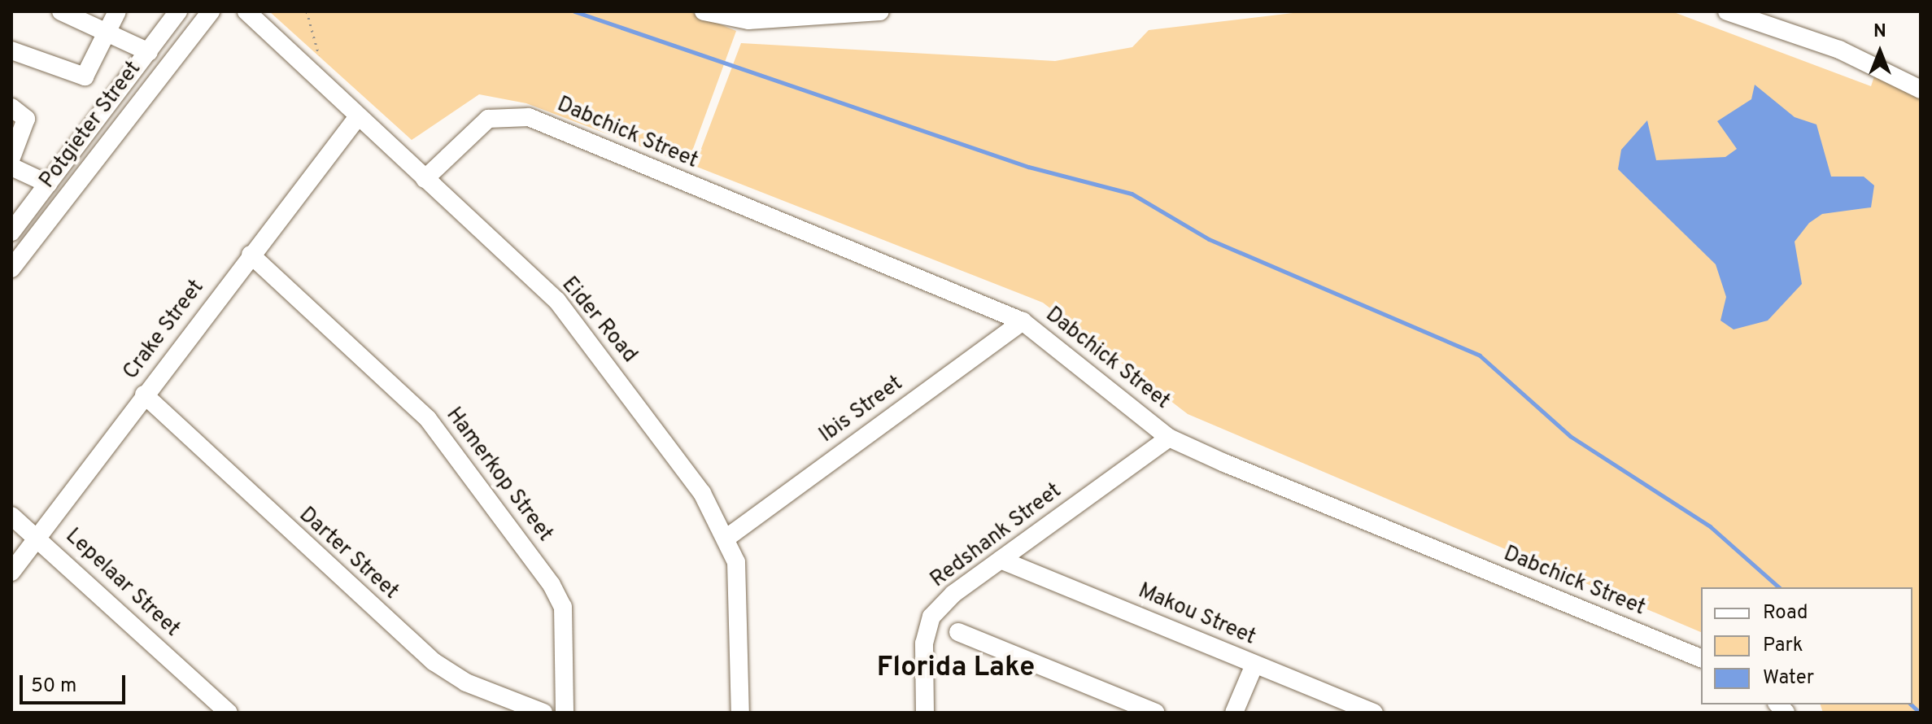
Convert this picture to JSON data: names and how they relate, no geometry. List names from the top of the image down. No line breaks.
{"streets":{"street":["Potgieter Street","Dabchick Street","Eider Road","Crake Street","Ibis Street","Hamerkop Street","Redshank Street","Darter Street","Lepelaar Street","Makou Street"]},"crossings":[["Dabchick Street","Eider Road"],["Dabchick Street","Ibis Street"],["Dabchick Street","Redshank Street"],["Eider Road","Crake Street"],["Eider Road","Ibis Street"],["Crake Street","Hamerkop Street"],["Crake Street","Darter Street"],["Crake Street","Lepelaar Street"],["Redshank Street","Makou Street"]],"districts":["Florida Lake"],"legend":["Road","Park","Water"],"scale_bar":"50 m","north":"top"}
